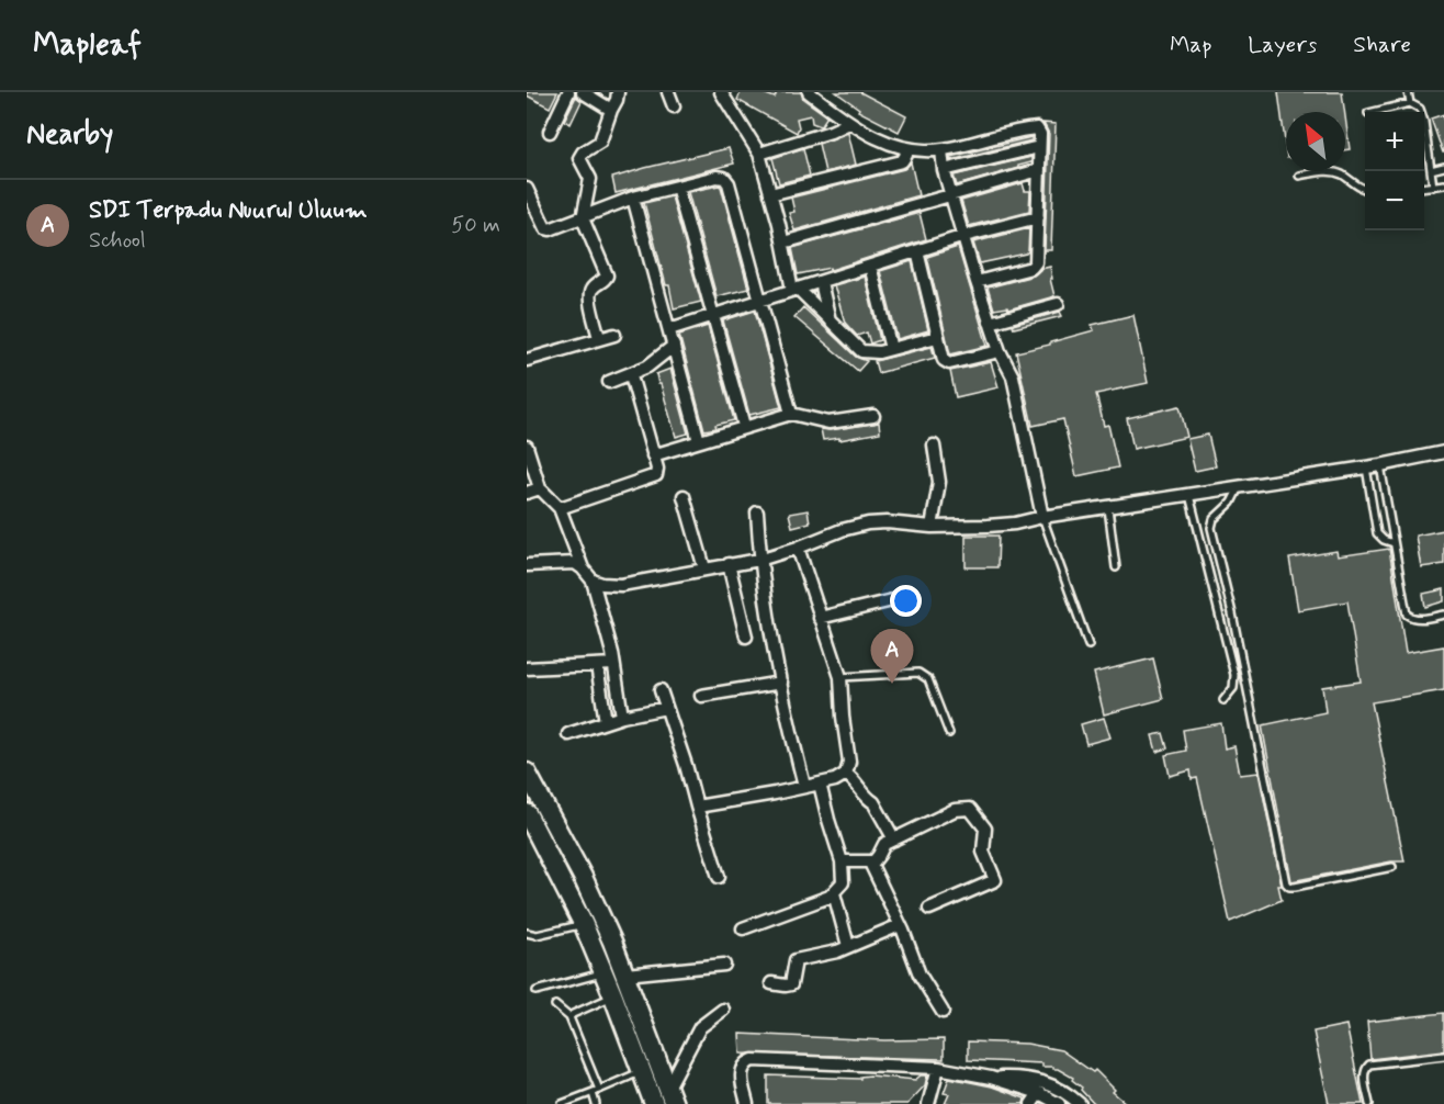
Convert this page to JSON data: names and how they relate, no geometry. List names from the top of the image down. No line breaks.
{"north":"top left","page":{"header":"Mapleaf","nav":["Map","Layers","Share"],"heading":"Nearby","map_buttons":["+","−"],"list":[{"mark":"A","name":"SDI Terpadu Nuurul Uluum","note":"School","value":"50 m"}],"pins":"A"}}
